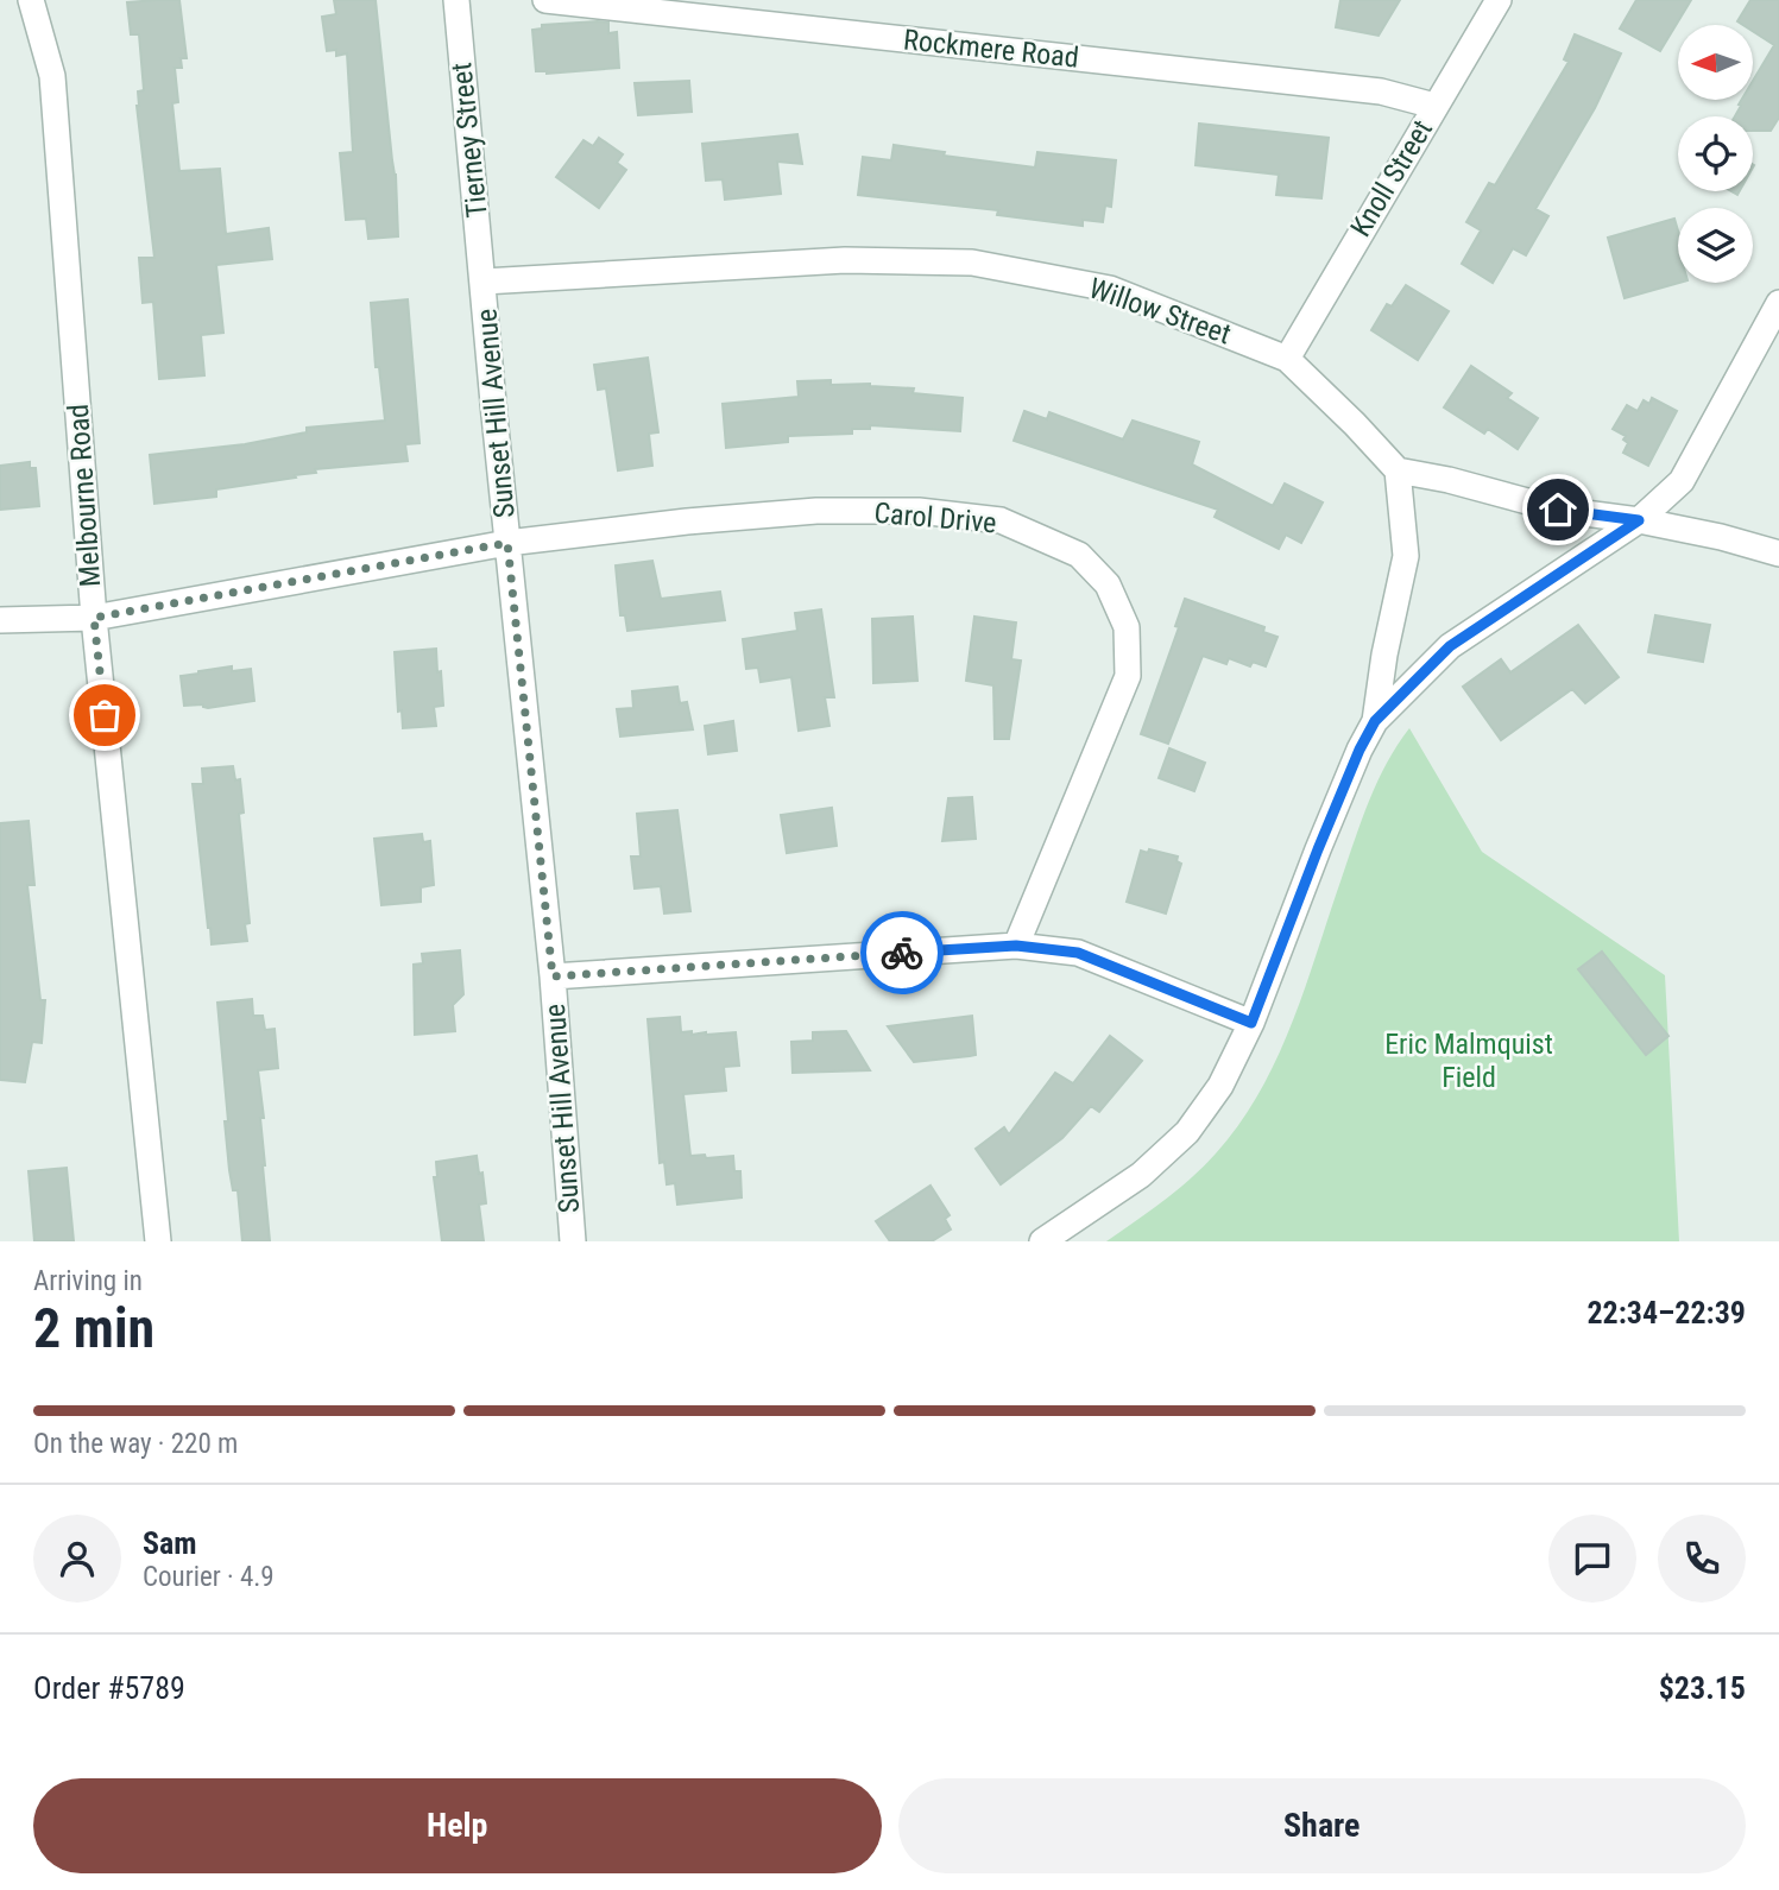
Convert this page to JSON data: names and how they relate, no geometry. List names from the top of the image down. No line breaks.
{"streets":{"street":["Rockmere Road","Tierney Street","Knoll Street","Willow Street","Sunset Hill Avenue","Melbourne Road","Carol Drive"]},"crossings":[["Rockmere Road","Knoll Street"],["Tierney Street","Willow Street"],["Tierney Street","Sunset Hill Avenue"],["Knoll Street","Willow Street"],["Willow Street","Sunset Hill Avenue"],["Sunset Hill Avenue","Carol Drive"],["Melbourne Road","Carol Drive"]],"parks":["Eric Malmquist Field"],"north":"left","page":{"heading":["2 min","Arriving in","22:34–22:39"],"panel":["Sam","Courier · 4.9","Order #5789","$23.15"],"bar":"On the way · 220 m","buttons":["Help","Share"]}}
